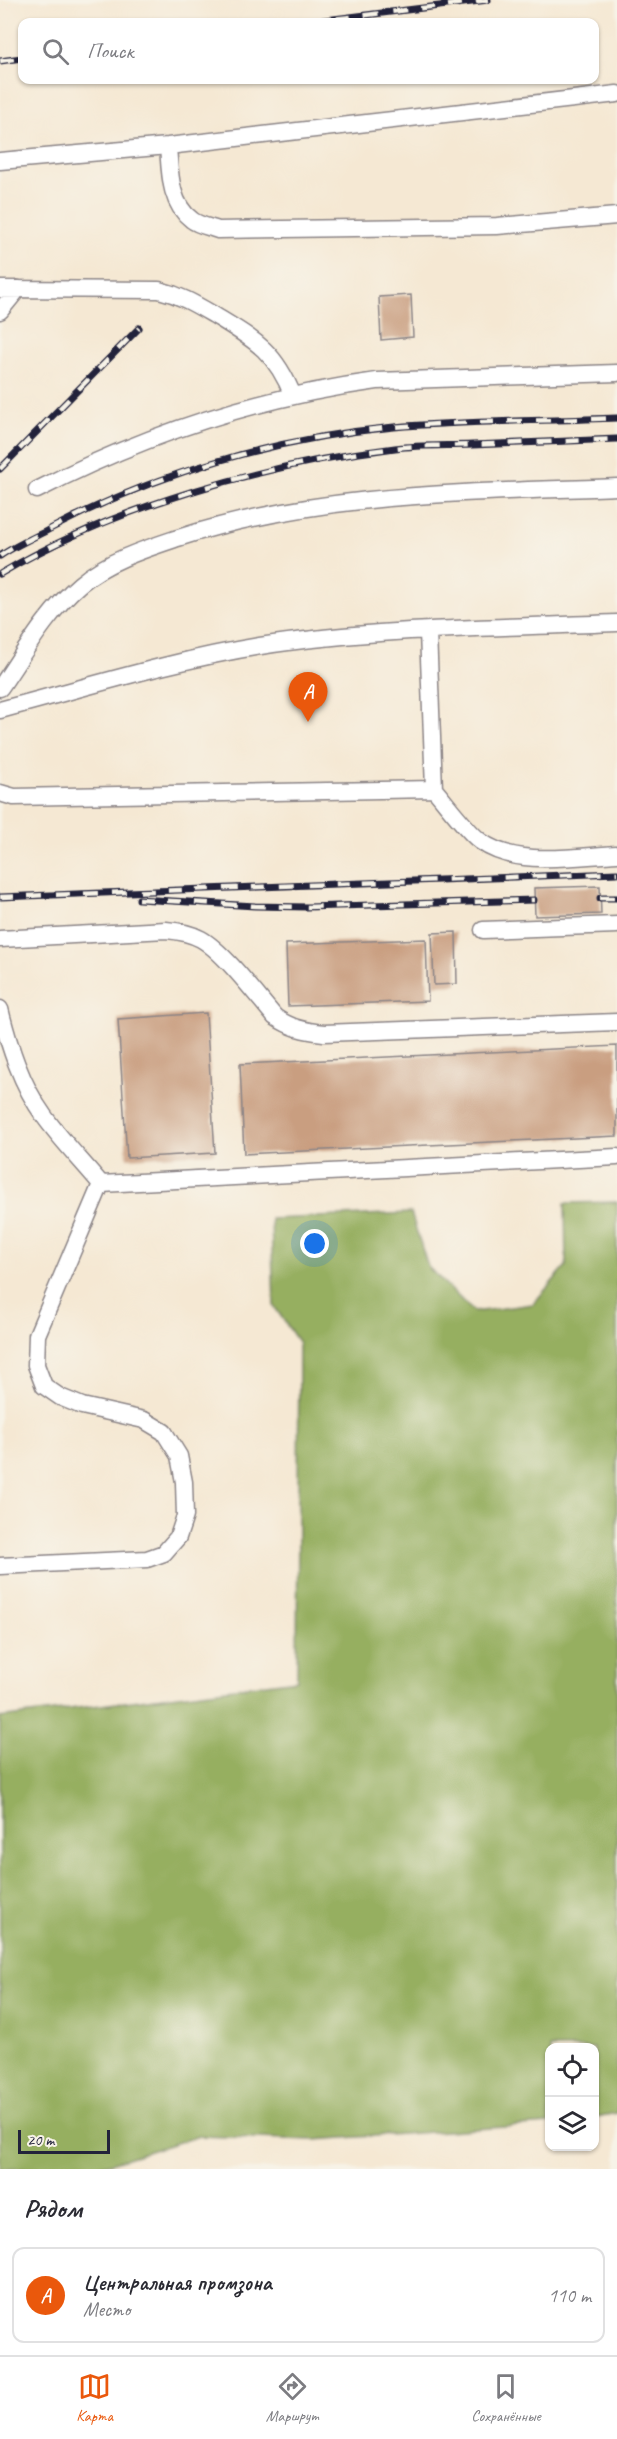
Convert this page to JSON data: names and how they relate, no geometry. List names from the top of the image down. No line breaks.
{"scale_bar":"20 m","page":{"search":"Поиск","pins":"A","scale":"20 m","heading":"Рядом","list":[{"mark":"A","name":"Центральная промзона","note":"Место","value":"110 m"}],"nav":["Карта","Маршрут","Сохранённые"]}}
